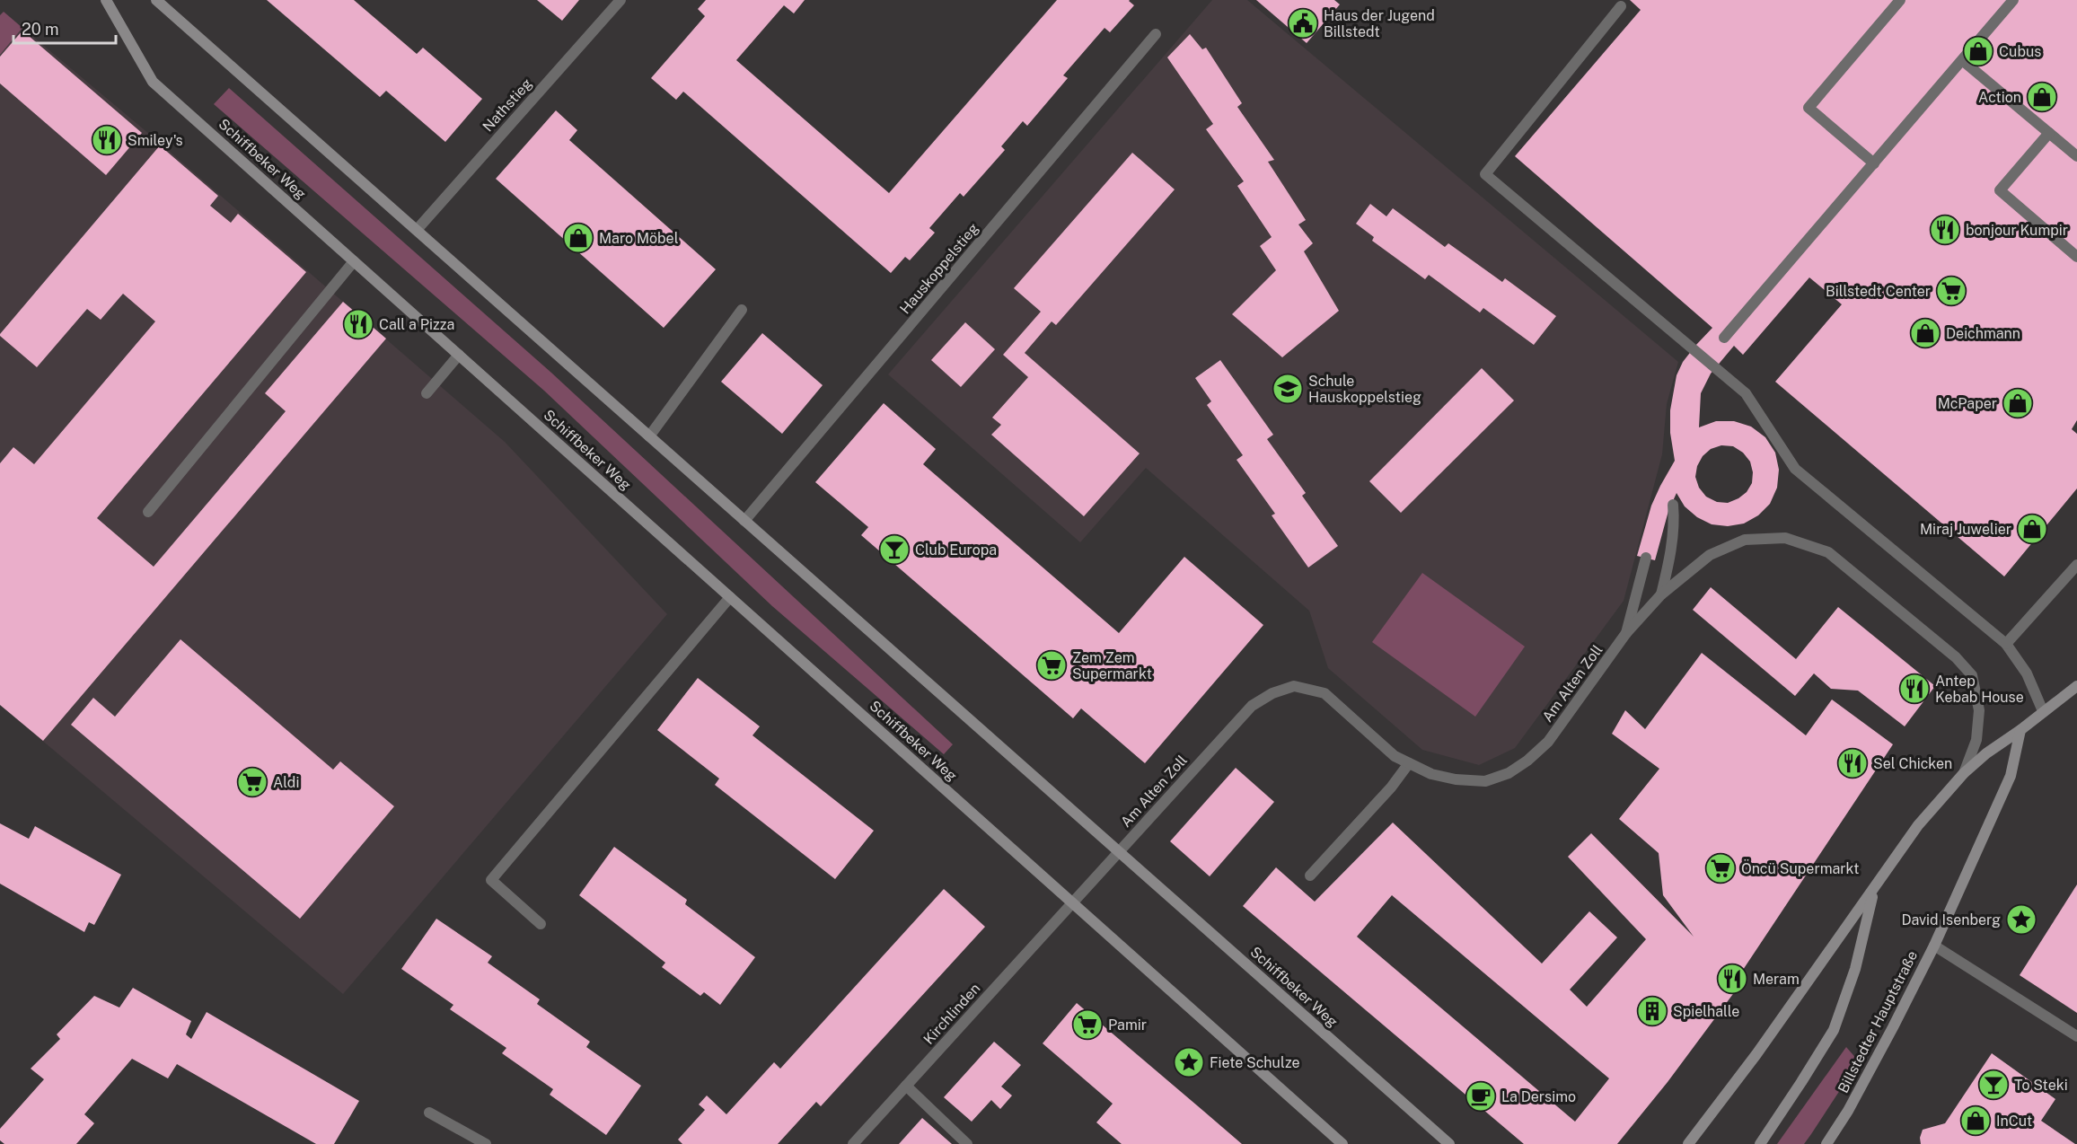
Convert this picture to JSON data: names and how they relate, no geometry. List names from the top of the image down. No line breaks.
{"streets":{"main road":["Schiffbeker Weg","Billstedter Hauptstraße"],"street":["Nathstieg","Hauskoppelstieg","Am Alten Zoll","Kirchlinden"]},"crossings":[["Nathstieg","Schiffbeker Weg"],["Schiffbeker Weg","Hauskoppelstieg"],["Schiffbeker Weg","Am Alten Zoll"],["Schiffbeker Weg","Kirchlinden"]],"places":{"public building":["Haus der Jugend Billstedt"],"shop":["Cubus","Action","Maro Möbel","Deichmann","McPaper","Miraj Juwelier","InCut"],"restaurant":["Smiley's","bonjour Kumpir","Call a Pizza","Antep Kebab House","Sel Chicken","Meram"],"supermarket":["Billstedt Center","Zem Zem Supermarkt","Aldi","Öncü Supermarkt","Pamir"],"school or university":["Schule Hauskoppelstieg"],"bar":["Club Europa","To Steki"],"place":["David Isenberg","Fiete Schulze"],"building":["Spielhalle"],"cafe":["La Dersimo"]},"scale_bar":"20 m"}
